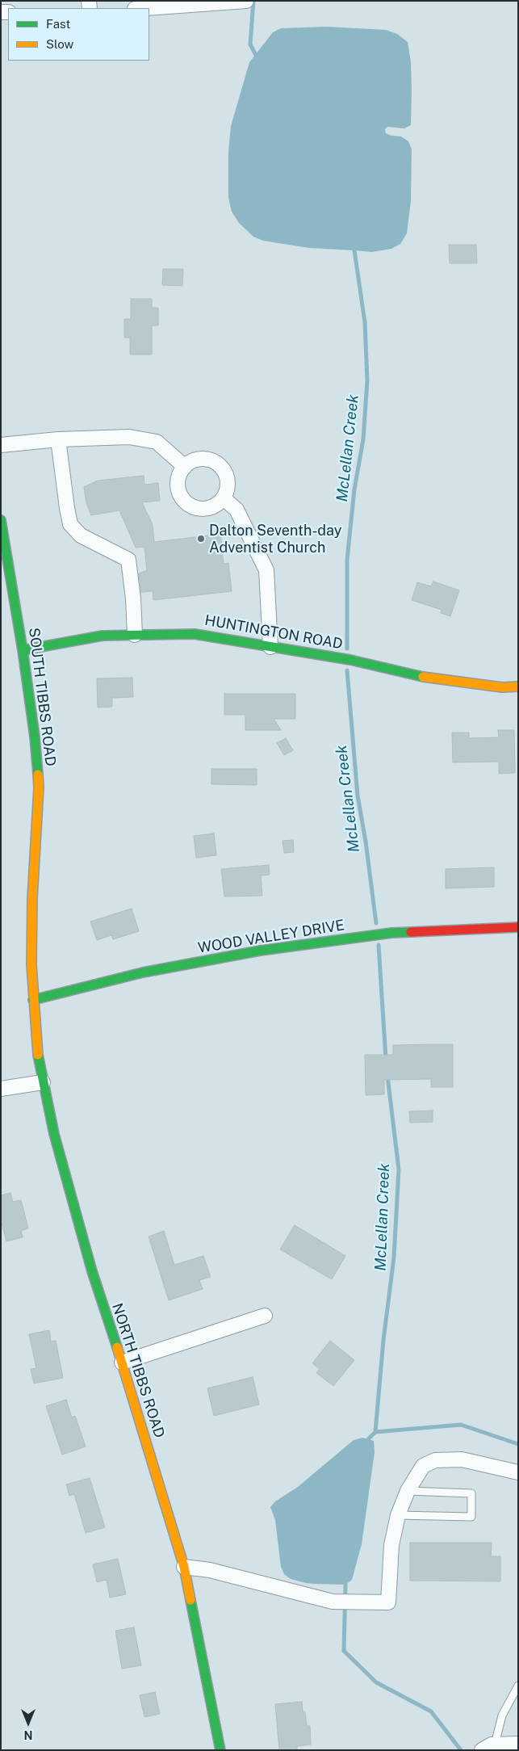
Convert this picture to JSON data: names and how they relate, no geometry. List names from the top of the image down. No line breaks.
{"streets":{"street":["HUNTINGTON ROAD","SOUTH TIBBS ROAD","WOOD VALLEY DRIVE","NORTH TIBBS ROAD"]},"crossings":[["HUNTINGTON ROAD","SOUTH TIBBS ROAD"],["SOUTH TIBBS ROAD","WOOD VALLEY DRIVE"],["SOUTH TIBBS ROAD","NORTH TIBBS ROAD"],["WOOD VALLEY DRIVE","NORTH TIBBS ROAD"]],"water":["McLellan Creek"],"places":["Dalton Seventh-day Adventist Church"],"legend":["Fast","Slow"],"north":"bottom"}
